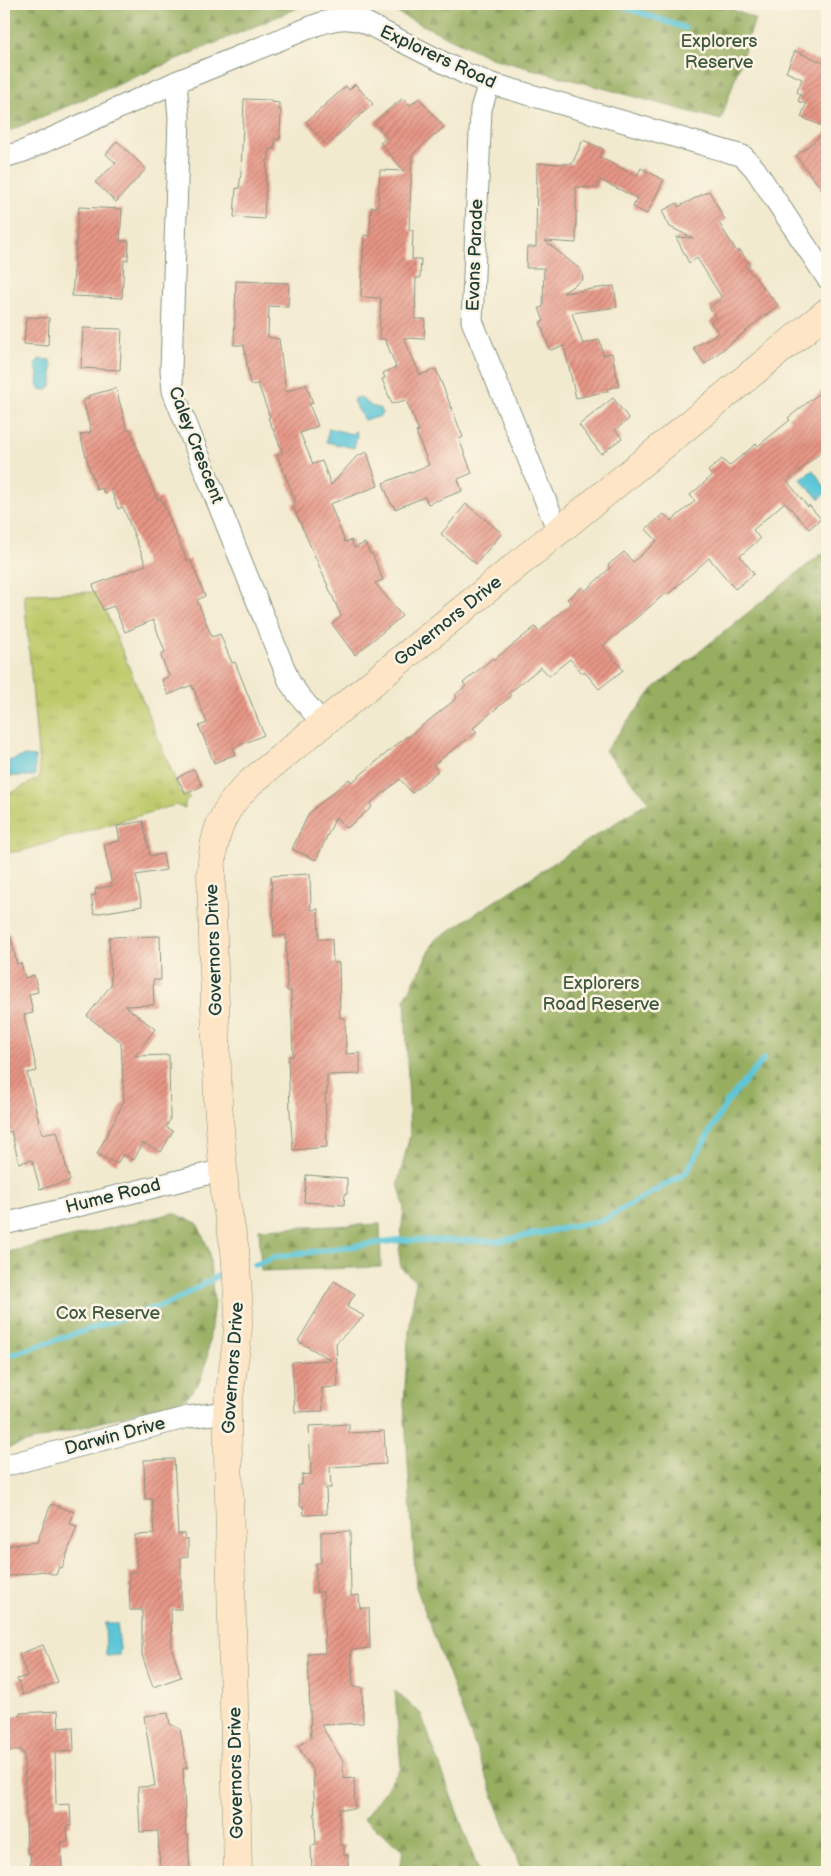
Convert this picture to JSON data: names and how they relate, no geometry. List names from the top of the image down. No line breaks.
{"streets":{"main road":["Governors Drive"],"street":["Explorers Road","Evans Parade","Caley Crescent","Hume Road","Darwin Drive"]},"crossings":[["Explorers Road","Evans Parade"],["Explorers Road","Caley Crescent"],["Evans Parade","Governors Drive"],["Caley Crescent","Governors Drive"],["Governors Drive","Hume Road"],["Governors Drive","Darwin Drive"]],"parks":["Explorers Reserve","Explorers Road Reserve","Cox Reserve"]}
